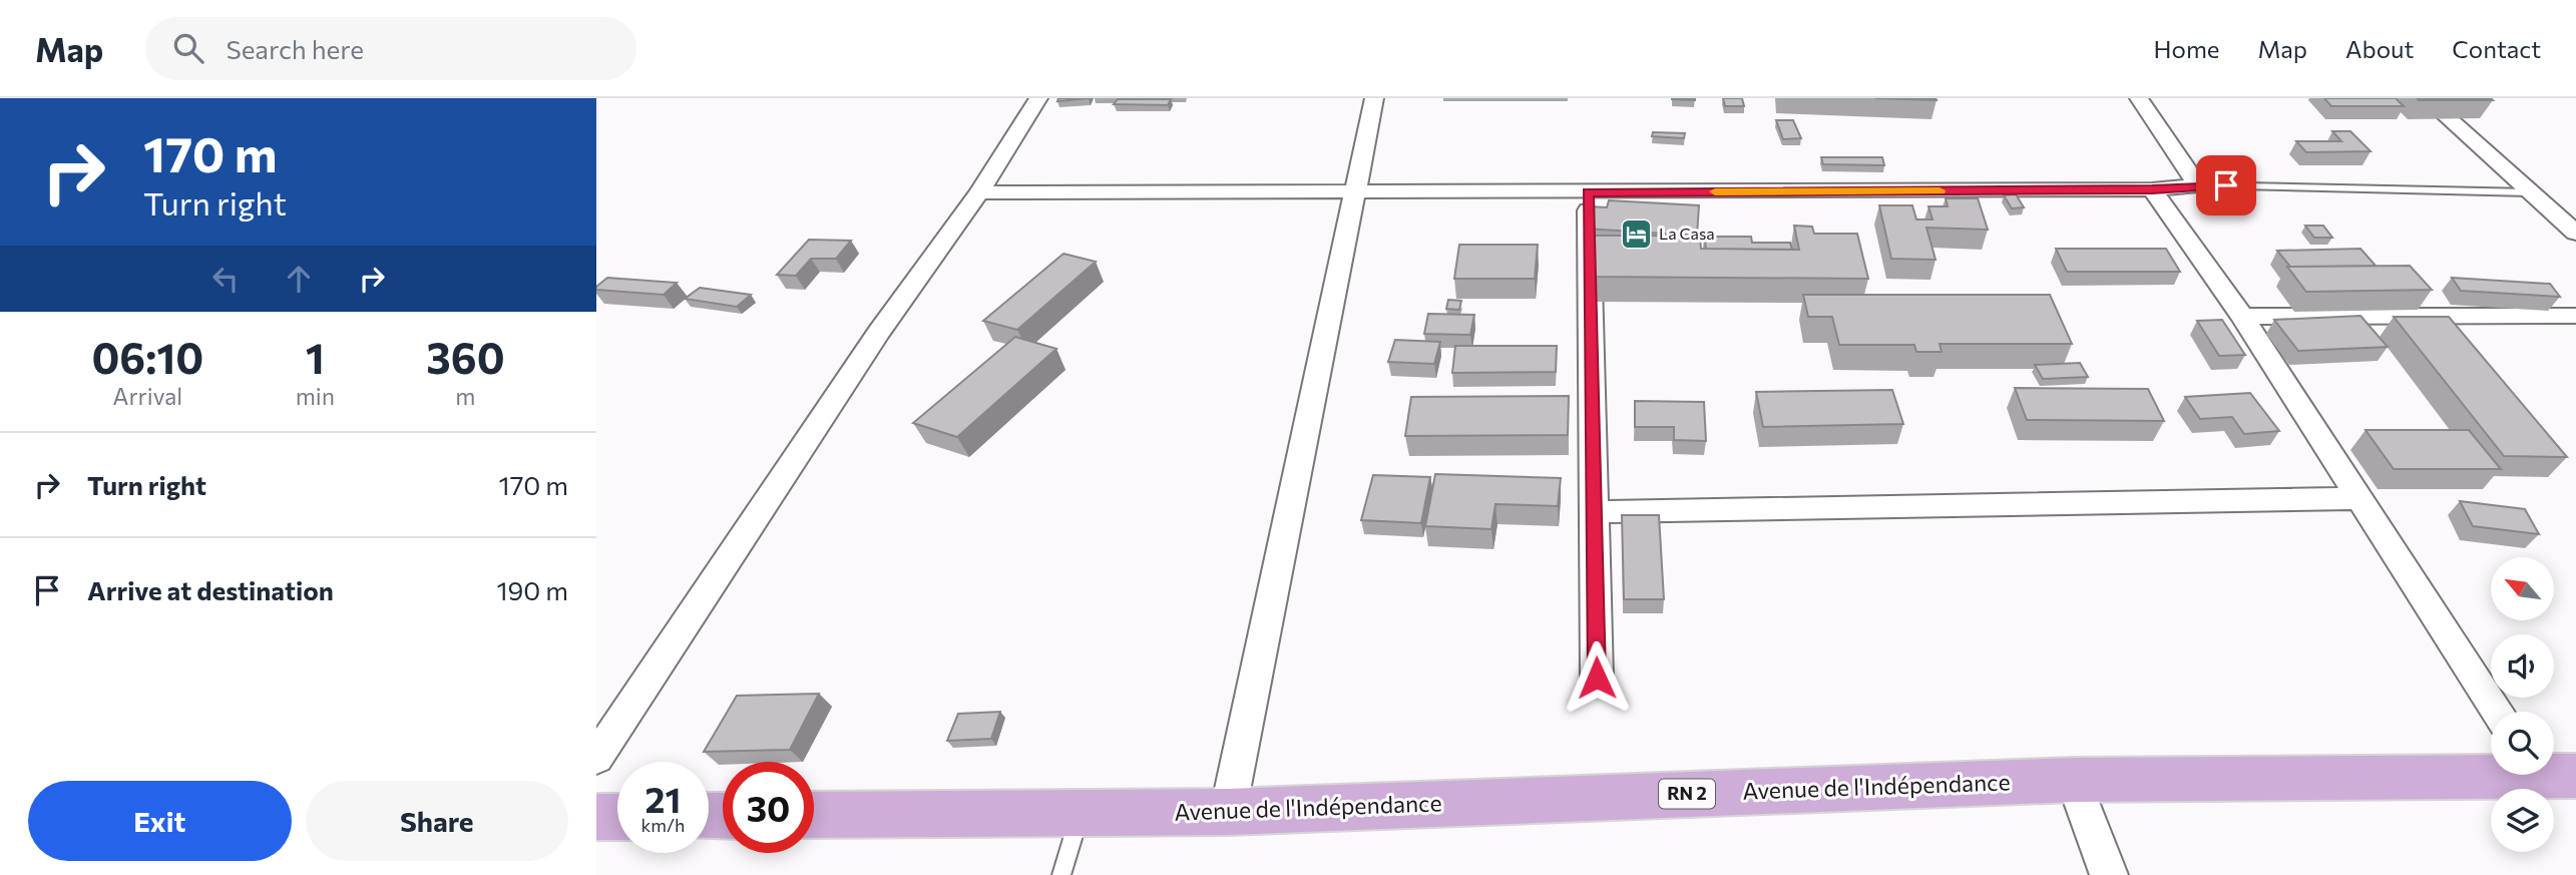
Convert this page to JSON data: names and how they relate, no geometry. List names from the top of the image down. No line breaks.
{"streets":{"main road":["Avenue de l'Indépendance","RN 2"]},"places":{"hotel":["La Casa"]},"north":"top left","page":{"header":"Map","search":"Search here","nav":["Home","Map","About","Contact"],"turn":["170 m","Turn right"],"eta":["06:10","Arrival","1","min","360","m"],"list":[{"name":"Turn right","value":"170 m"},{"name":"Arrive at destination","value":"190 m"}],"speed":"21 km/h","limit":"30","buttons":["Exit","Share"]}}
